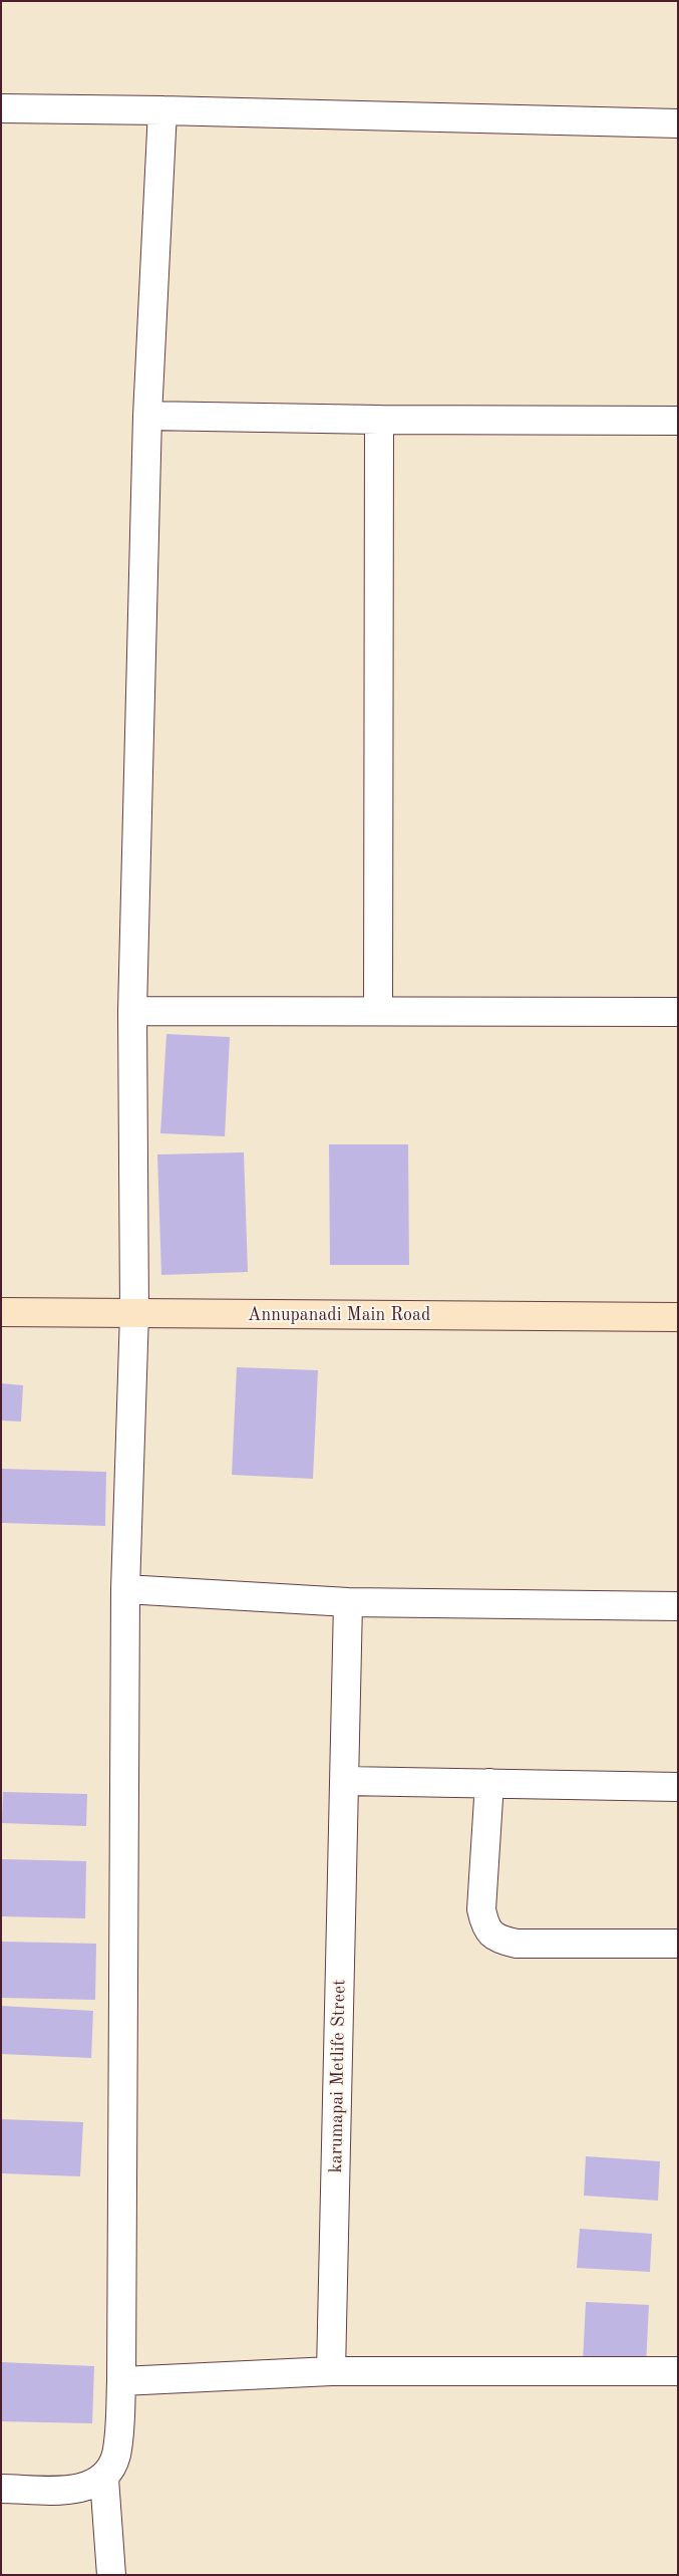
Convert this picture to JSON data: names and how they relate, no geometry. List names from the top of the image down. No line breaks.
{"streets":{"street":["Annupanadi Main Road","karumapai Metlife Street"]}}
